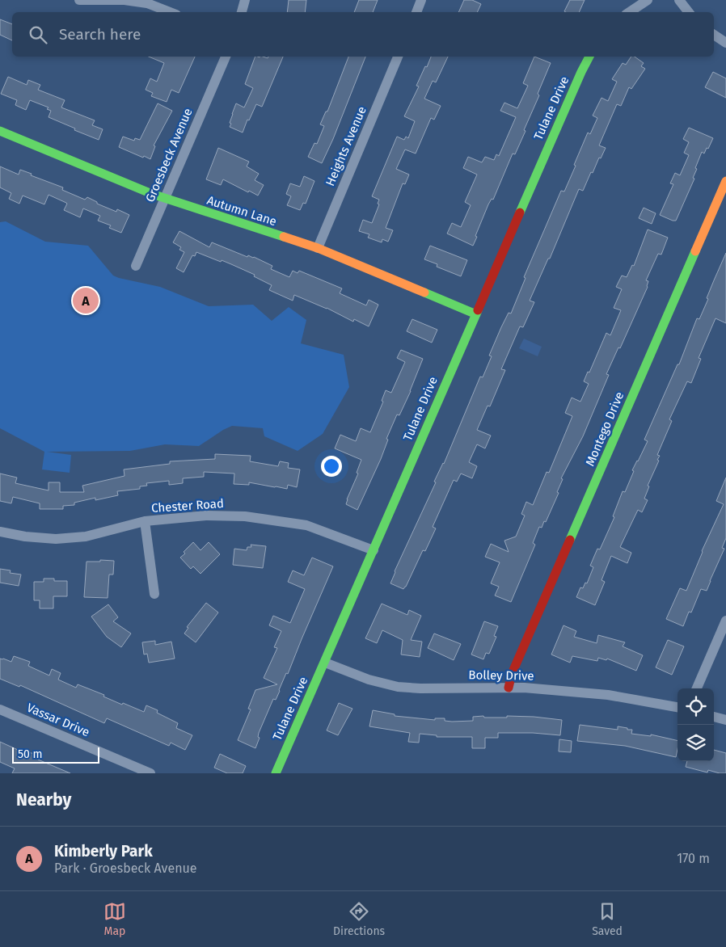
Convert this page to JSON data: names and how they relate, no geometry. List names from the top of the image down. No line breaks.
{"streets":{"street":["Tulane Drive","Heights Avenue","Groesbeck Avenue","Autumn Lane","Montego Drive","Chester Road","Bolley Drive","Vassar Drive"]},"crossings":[["Tulane Drive","Autumn Lane"],["Tulane Drive","Chester Road"],["Tulane Drive","Bolley Drive"],["Heights Avenue","Autumn Lane"],["Groesbeck Avenue","Autumn Lane"],["Montego Drive","Bolley Drive"]],"scale_bar":"50 m","page":{"search":"Search here","pins":"A","scale":"50 m","heading":"Nearby","list":[{"mark":"A","name":"Kimberly Park","note":"Park · Groesbeck Avenue","value":"170 m"}],"nav":["Map","Directions","Saved"]}}
